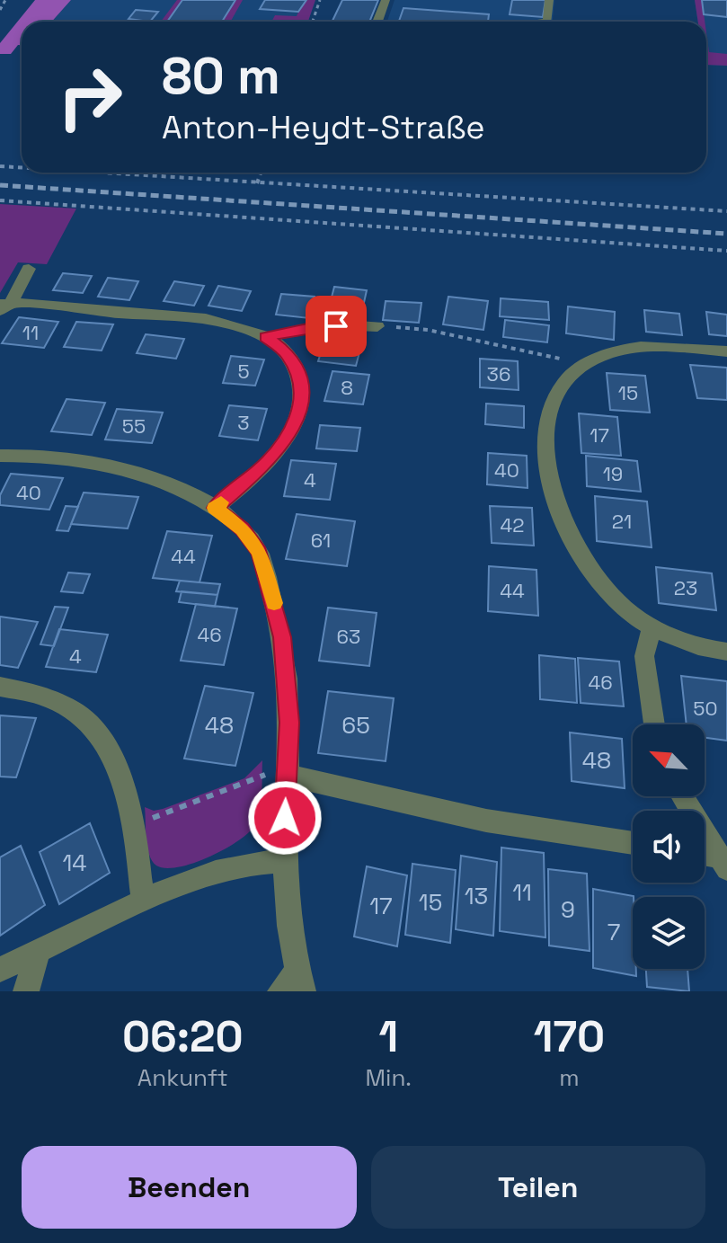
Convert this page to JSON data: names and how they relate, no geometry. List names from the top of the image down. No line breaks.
{"house_numbers":["11","5","36","8","15","3","55","17","40","19","4","40","21","42","61","44","23","44","46","63","4","46","50","48","65","48","14","11","13","15","17","9","7"],"north":"top left","page":{"turn":["80 m","Anton-Heydt-Straße"],"eta":["06:20","Ankunft","1","Min.","170","m"],"buttons":["Beenden","Teilen"]}}
